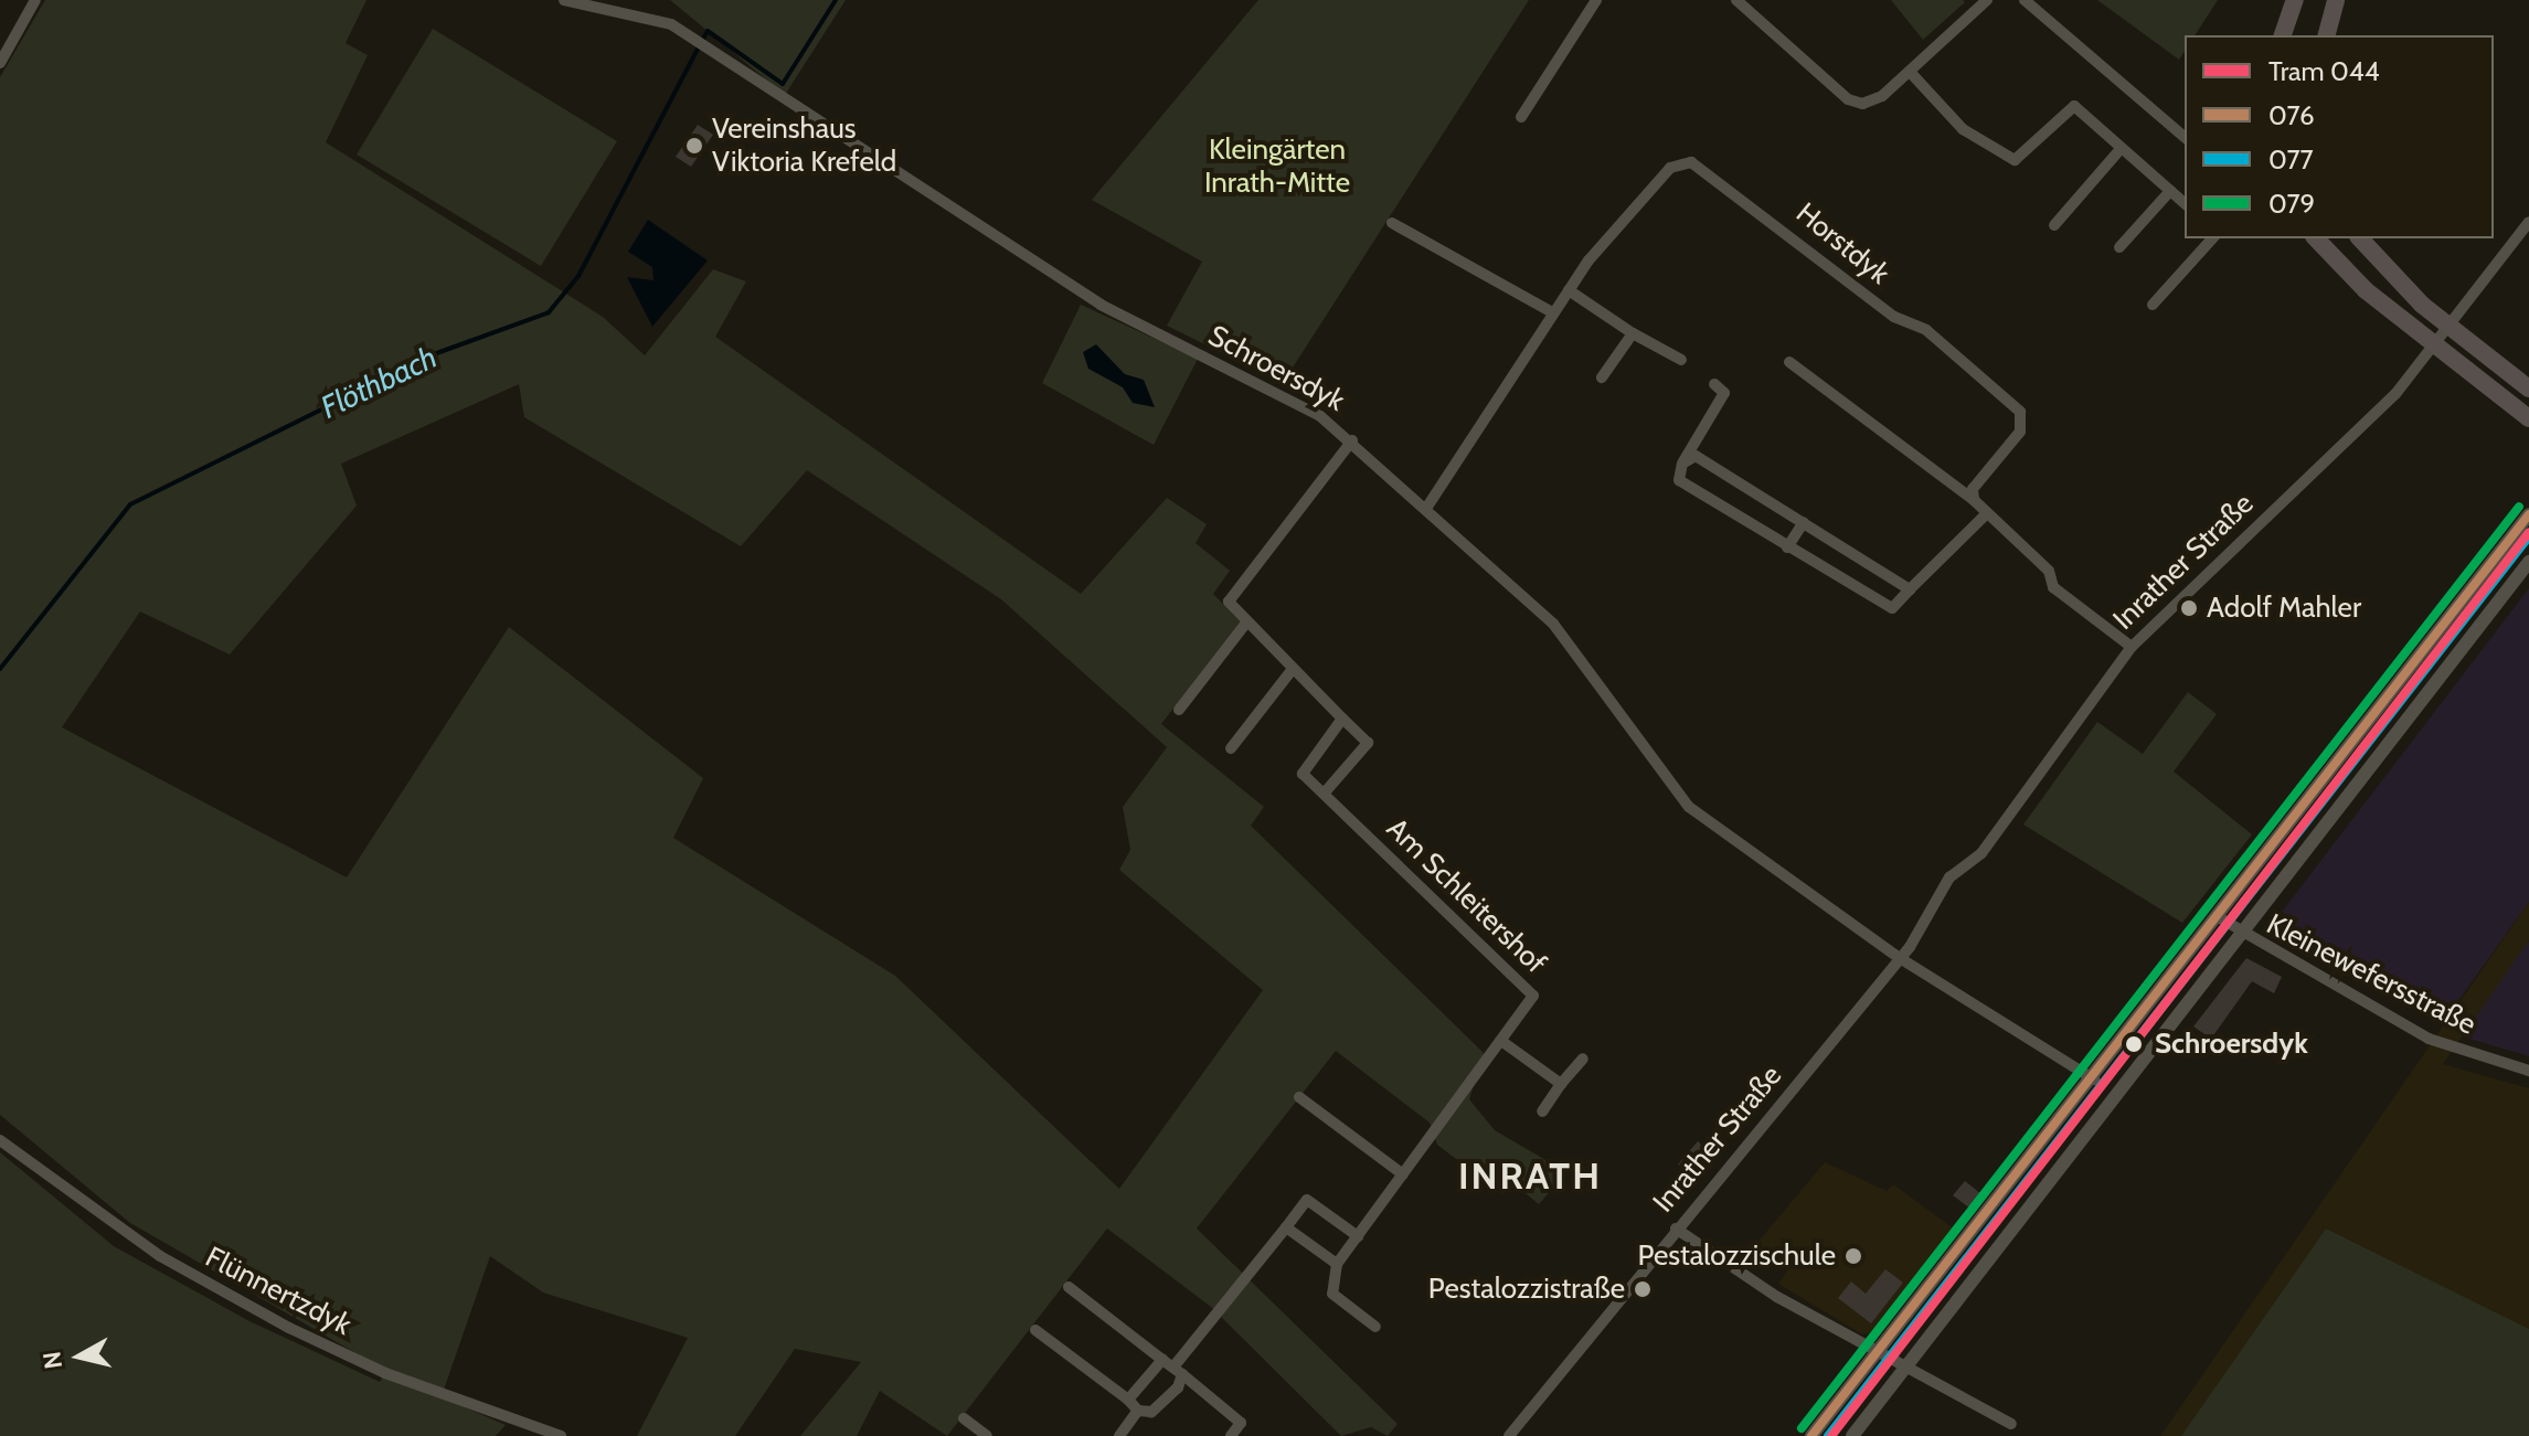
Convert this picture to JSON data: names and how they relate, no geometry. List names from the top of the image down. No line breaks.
{"streets":{"street":["Horstdyk","Schroersdyk","Inrather Straße","Am Schleitershof","Kleinewefersstraße","Flünnertzdyk"]},"crossings":[["Horstdyk","Schroersdyk"],["Schroersdyk","Inrather Straße"]],"districts":["INRATH"],"water":["Flöthbach"],"parks":["Kleingärten Inrath-Mitte"],"places":["Vereinshaus Viktoria Krefeld","Adolf Mahler","Schroersdyk","Pestalozzischule","Pestalozzistraße"],"lines":["transit line 079","transit line 076","tram line 044","transit line 077"],"legend":["Tram 044","076","077","079"],"north":"left"}
